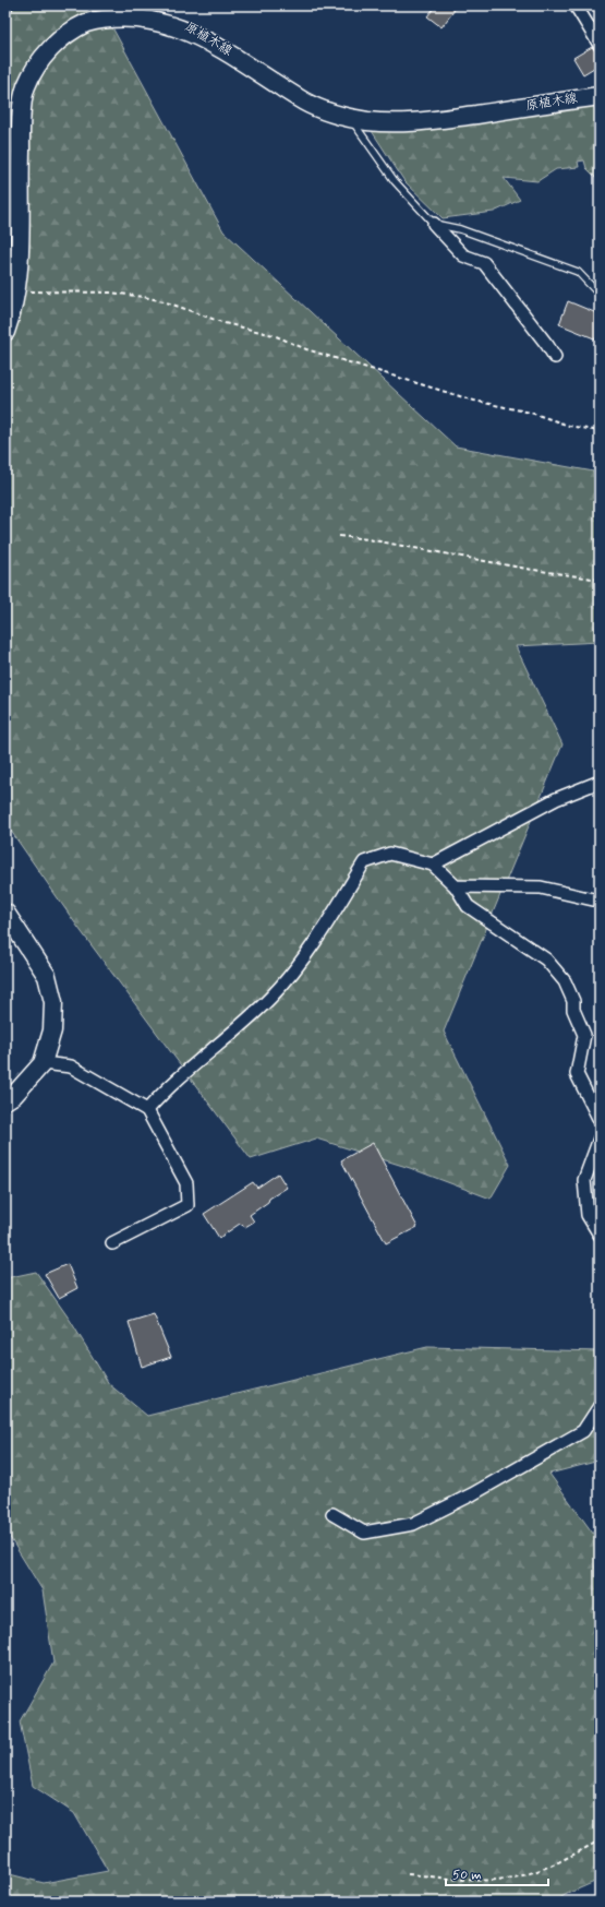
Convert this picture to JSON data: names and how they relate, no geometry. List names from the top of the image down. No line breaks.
{"streets":{"main road":["原植木線"]},"scale_bar":"50 m"}
